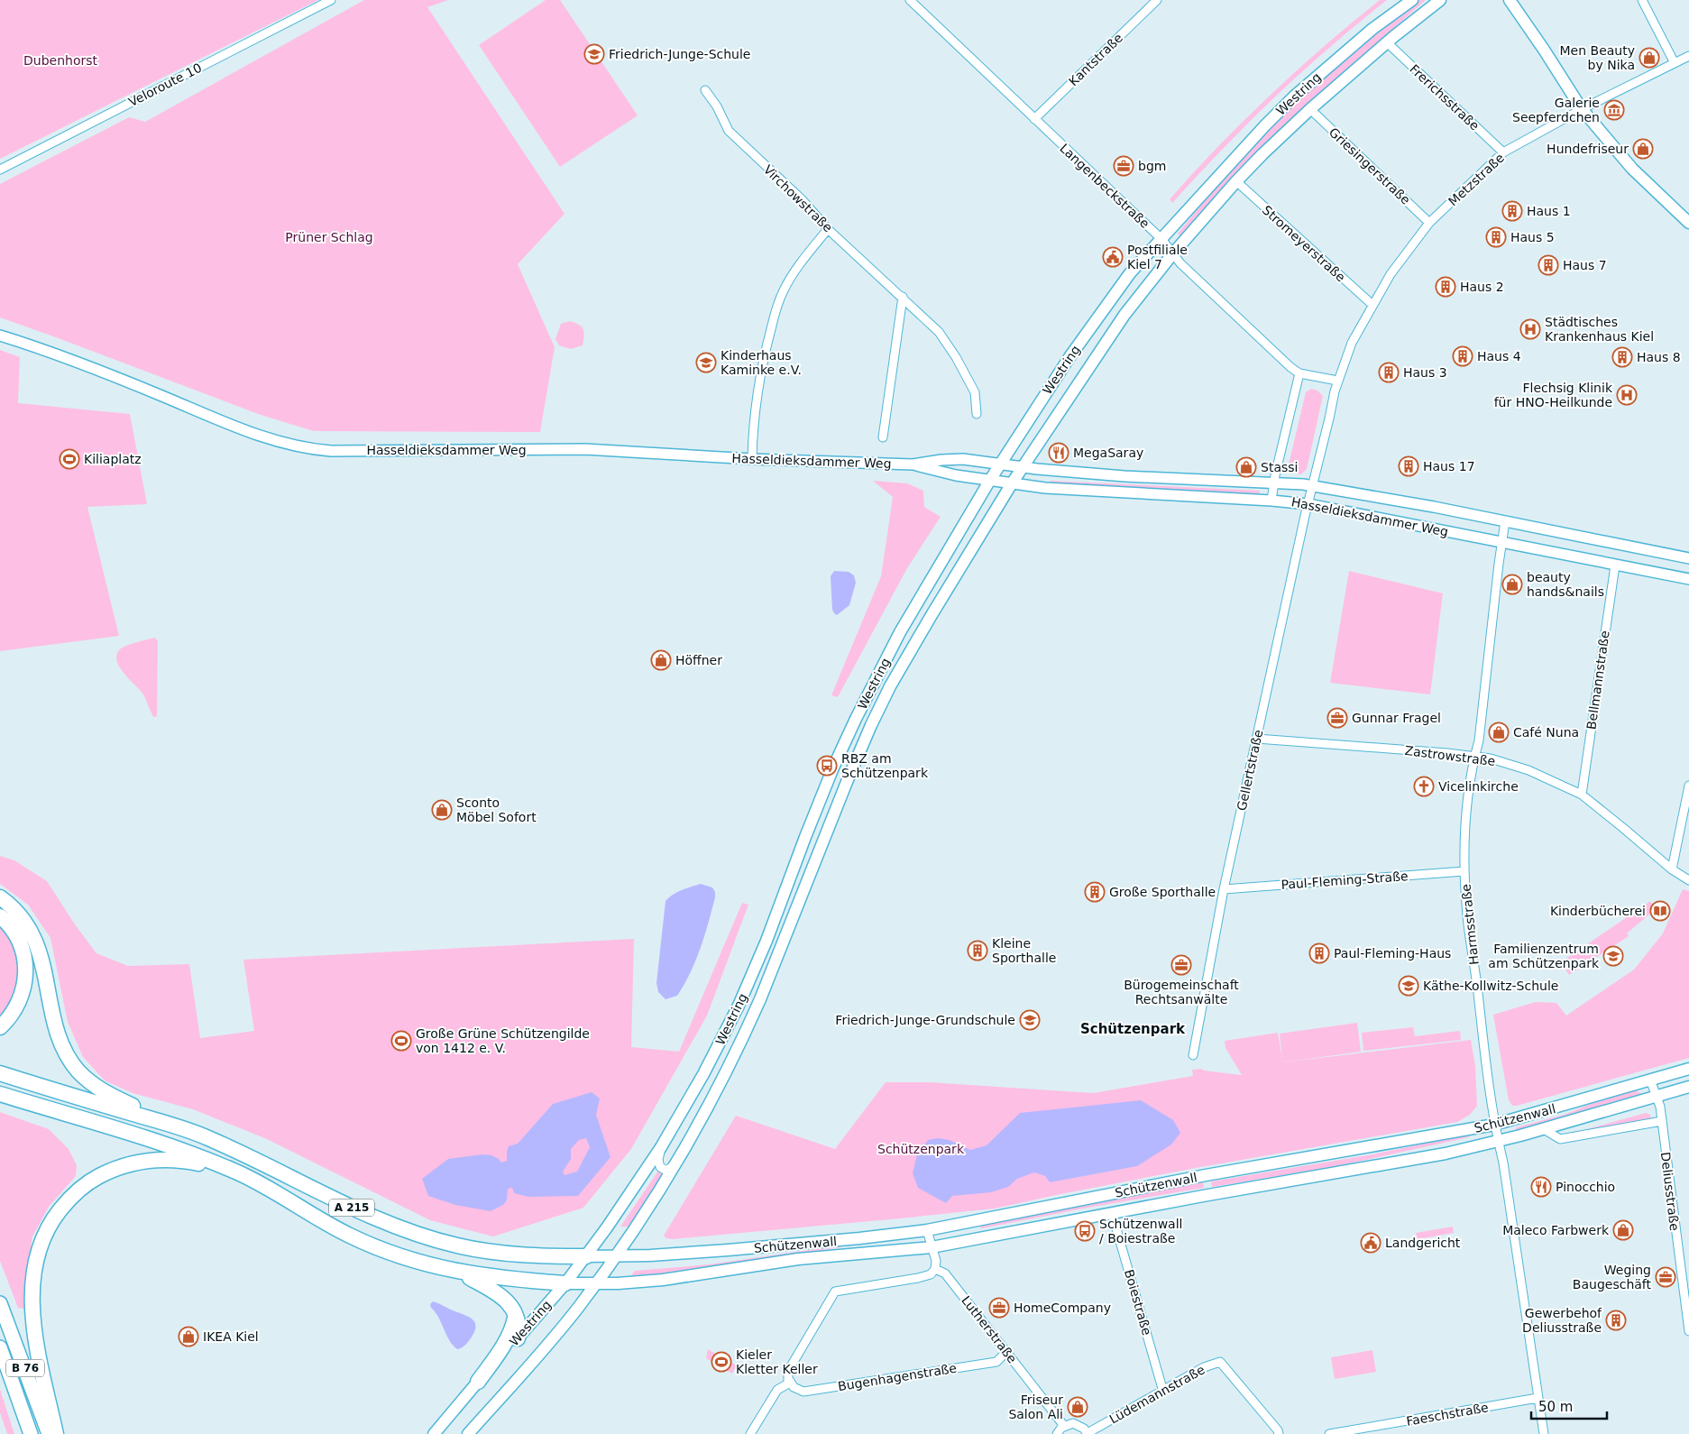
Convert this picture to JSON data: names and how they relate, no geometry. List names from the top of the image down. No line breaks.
{"streets":{"highway":["A 215","B 76"],"main road":["Westring","Schützenwall"],"street":["Kantstraße","Veloroute 10","Frerichsstraße","Griesingerstraße","Metzstraße","Langenbeckstraße","Virchowstraße","Stromeyerstraße","Hasseldieksdammer Weg","Bellmannstraße","Zastrowstraße","Gellertstraße","Paul-Fleming-Straße","Harmsstraße","Deliusstraße","Boiestraße","Lutherstraße","Bugenhagenstraße","Lüdemannstraße","Faeschstraße"]},"crossings":[["Kantstraße","Langenbeckstraße"],["Westring","Frerichsstraße"],["Westring","Griesingerstraße"],["Westring","Langenbeckstraße"],["Westring","Stromeyerstraße"],["Westring","Hasseldieksdammer Weg"],["Westring","Schützenwall"],["Westring","A 215"],["Frerichsstraße","Metzstraße"],["Griesingerstraße","Metzstraße"],["Metzstraße","Stromeyerstraße"],["Metzstraße","Hasseldieksdammer Weg"],["Metzstraße","Gellertstraße"],["Hasseldieksdammer Weg","Bellmannstraße"],["Hasseldieksdammer Weg","Gellertstraße"],["Hasseldieksdammer Weg","Harmsstraße"],["Bellmannstraße","Zastrowstraße"],["Zastrowstraße","Gellertstraße"],["Zastrowstraße","Harmsstraße"],["Gellertstraße","Paul-Fleming-Straße"],["Paul-Fleming-Straße","Harmsstraße"],["Harmsstraße","Schützenwall"],["Harmsstraße","Faeschstraße"],["Schützenwall","Deliusstraße"],["Schützenwall","A 215"],["Schützenwall","Boiestraße"],["Boiestraße","Lüdemannstraße"],["Lutherstraße","Bugenhagenstraße"]],"districts":["Schützenpark"],"parks":["Dubenhorst","Prüner Schlag","Schützenpark"],"places":{"school or university":["Friedrich-Junge-Schule","Kinderhaus Kaminke e.V.","Familienzentrum am Schützenpark","Käthe-Kollwitz-Schule","Friedrich-Junge-Grundschule"],"shop":["Men Beauty by Nika","Hundefriseur","Stassi","beauty hands&nails","Höffner","Café Nuna","Sconto Möbel Sofort","Maleco Farbwerk","IKEA Kiel","Friseur Salon Ali"],"museum":["Galerie Seepferdchen"],"office":["bgm","Gunnar Fragel","Bürogemeinschaft Rechtsanwälte","Weging Baugeschäft","HomeCompany"],"building":["Haus 1","Haus 5","Haus 7","Haus 2","Haus 4","Haus 8","Haus 3","Haus 17","Große Sporthalle","Kleine Sporthalle","Paul-Fleming-Haus","Gewerbehof Deliusstraße"],"public building":["Postfiliale Kiel 7","Landgericht"],"hospital":["Städtisches Krankenhaus Kiel","Flechsig Klinik für HNO-Heilkunde"],"restaurant":["MegaSaray","Pinocchio"],"sports":["Kiliaplatz","Große Grüne Schützengilde von 1412 e. V.","Kieler Kletter Keller"],"bus stop":["RBZ am Schützenpark","Schützenwall / Boiestraße"],"church":["Vicelinkirche"],"library":["Kinderbücherei"]},"scale_bar":"50 m"}
